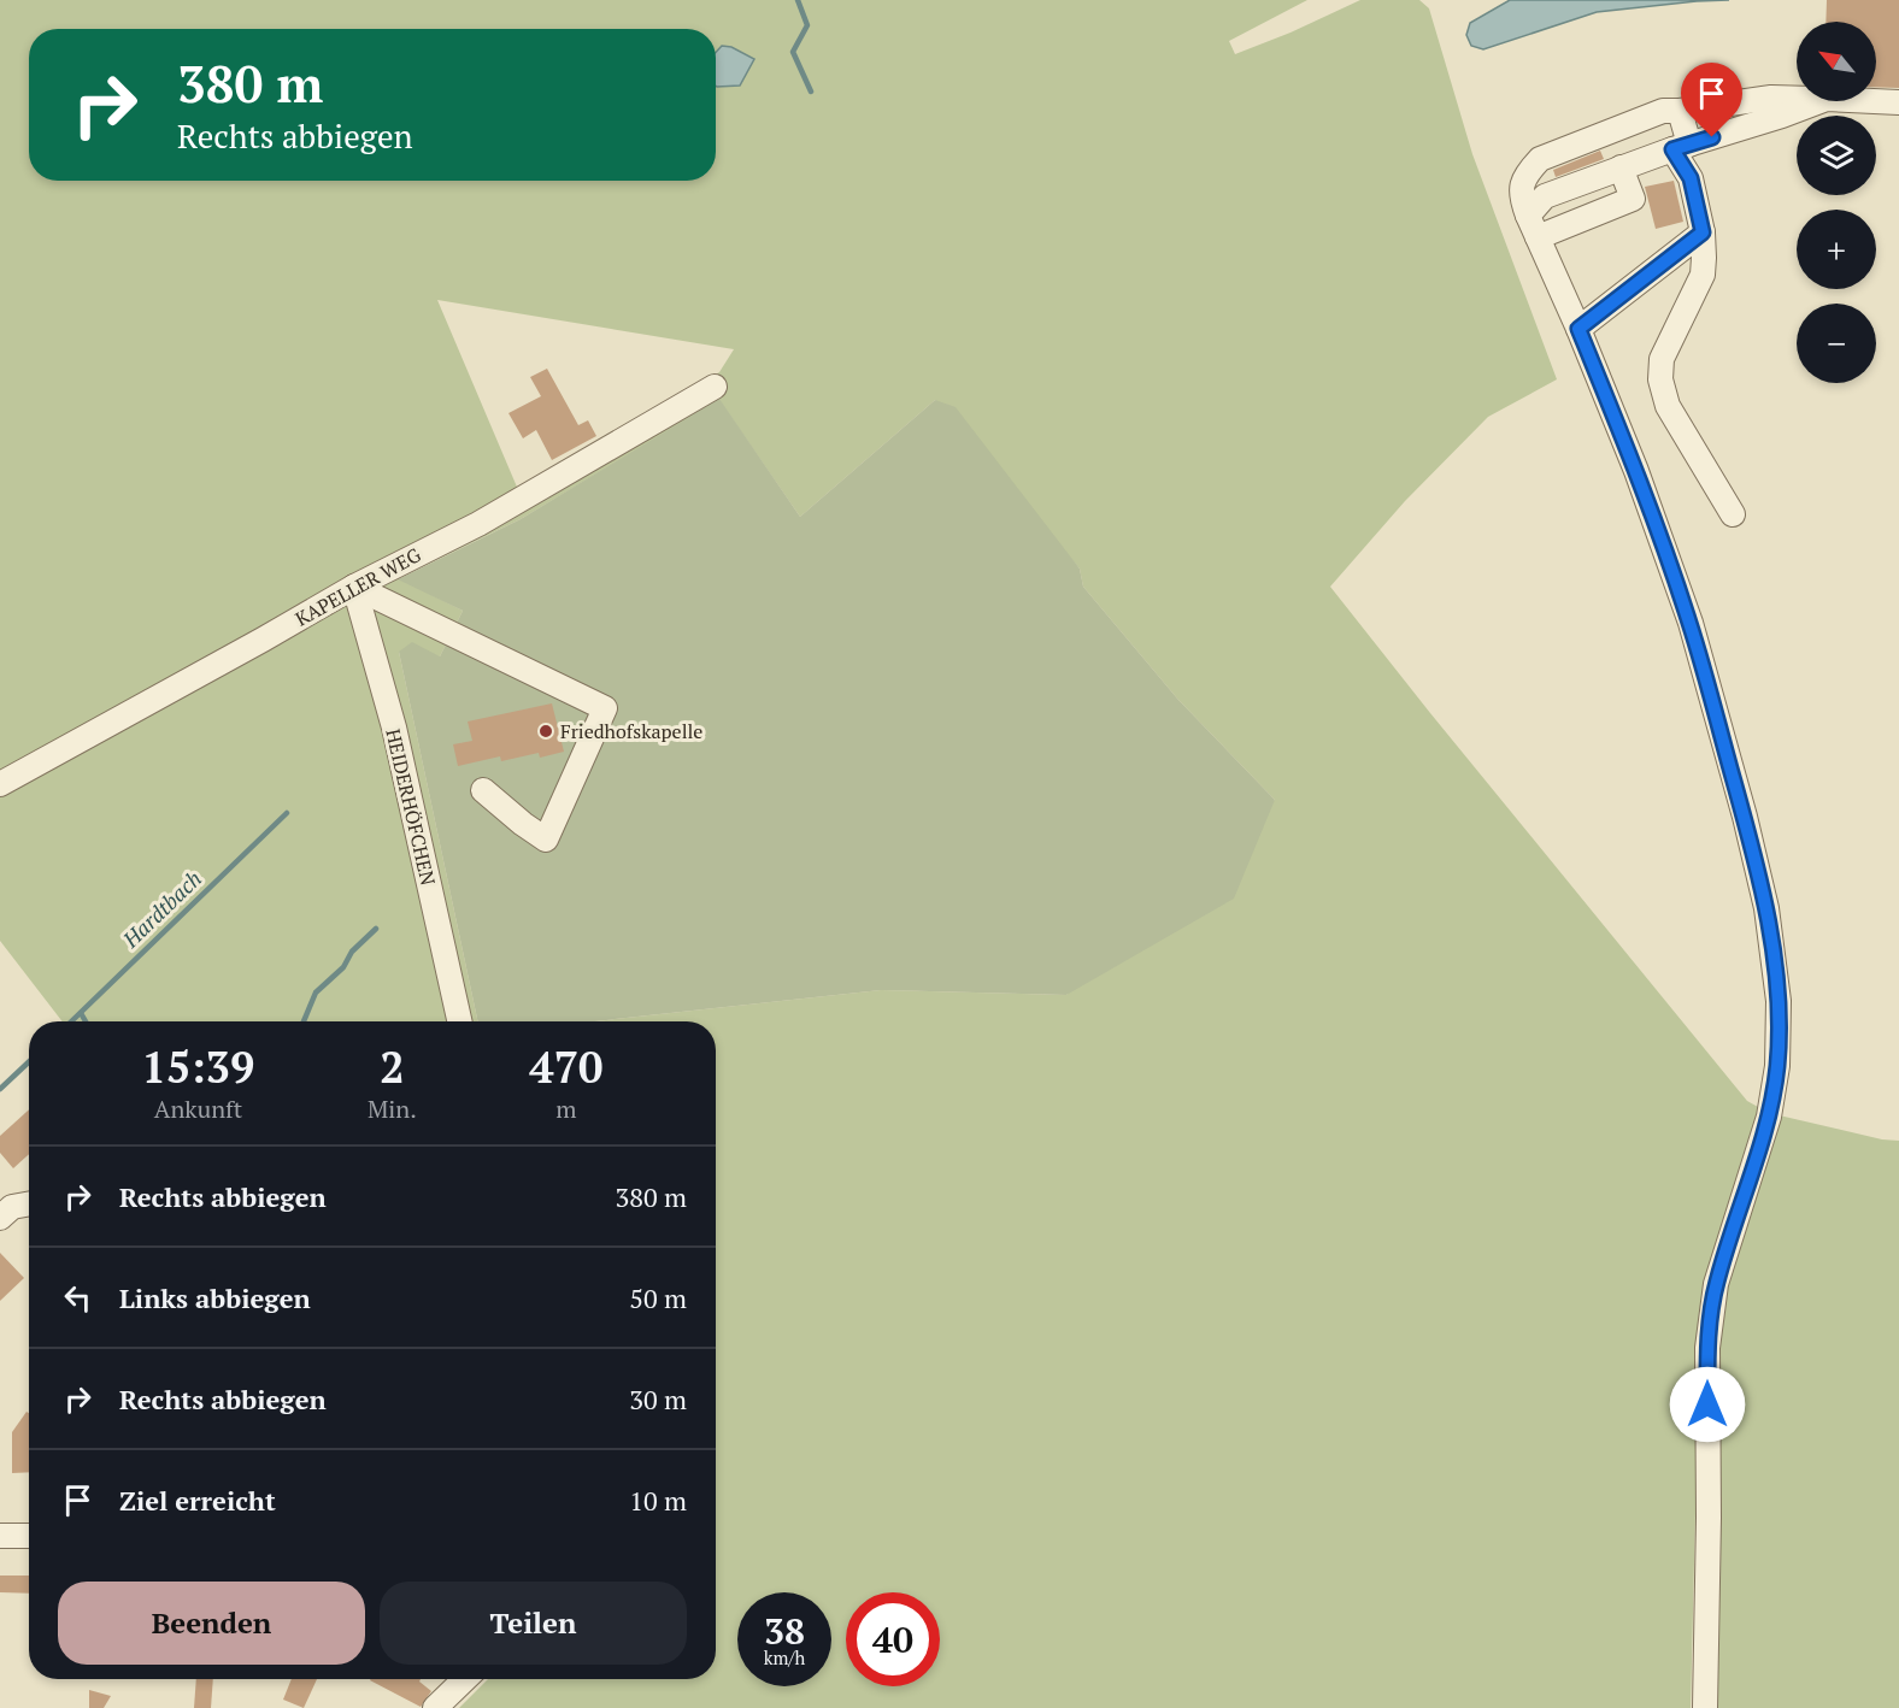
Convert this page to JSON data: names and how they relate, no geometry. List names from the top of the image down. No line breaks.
{"streets":{"street":["KAPELLER WEG","HEIDERHÖFCHEN"]},"crossings":[["KAPELLER WEG","HEIDERHÖFCHEN"]],"water":["Hardtbach"],"places":["Friedhofskapelle"],"north":"top left","page":{"map_buttons":["+","−"],"turn":["380 m","Rechts abbiegen"],"eta":["15:39","Ankunft","2","Min.","470","m"],"list":[{"name":"Rechts abbiegen","value":"380 m"},{"name":"Links abbiegen","value":"50 m"},{"name":"Rechts abbiegen","value":"30 m"},{"name":"Ziel erreicht","value":"10 m"}],"buttons":["Beenden","Teilen"],"speed":"38 km/h","limit":"40"}}
